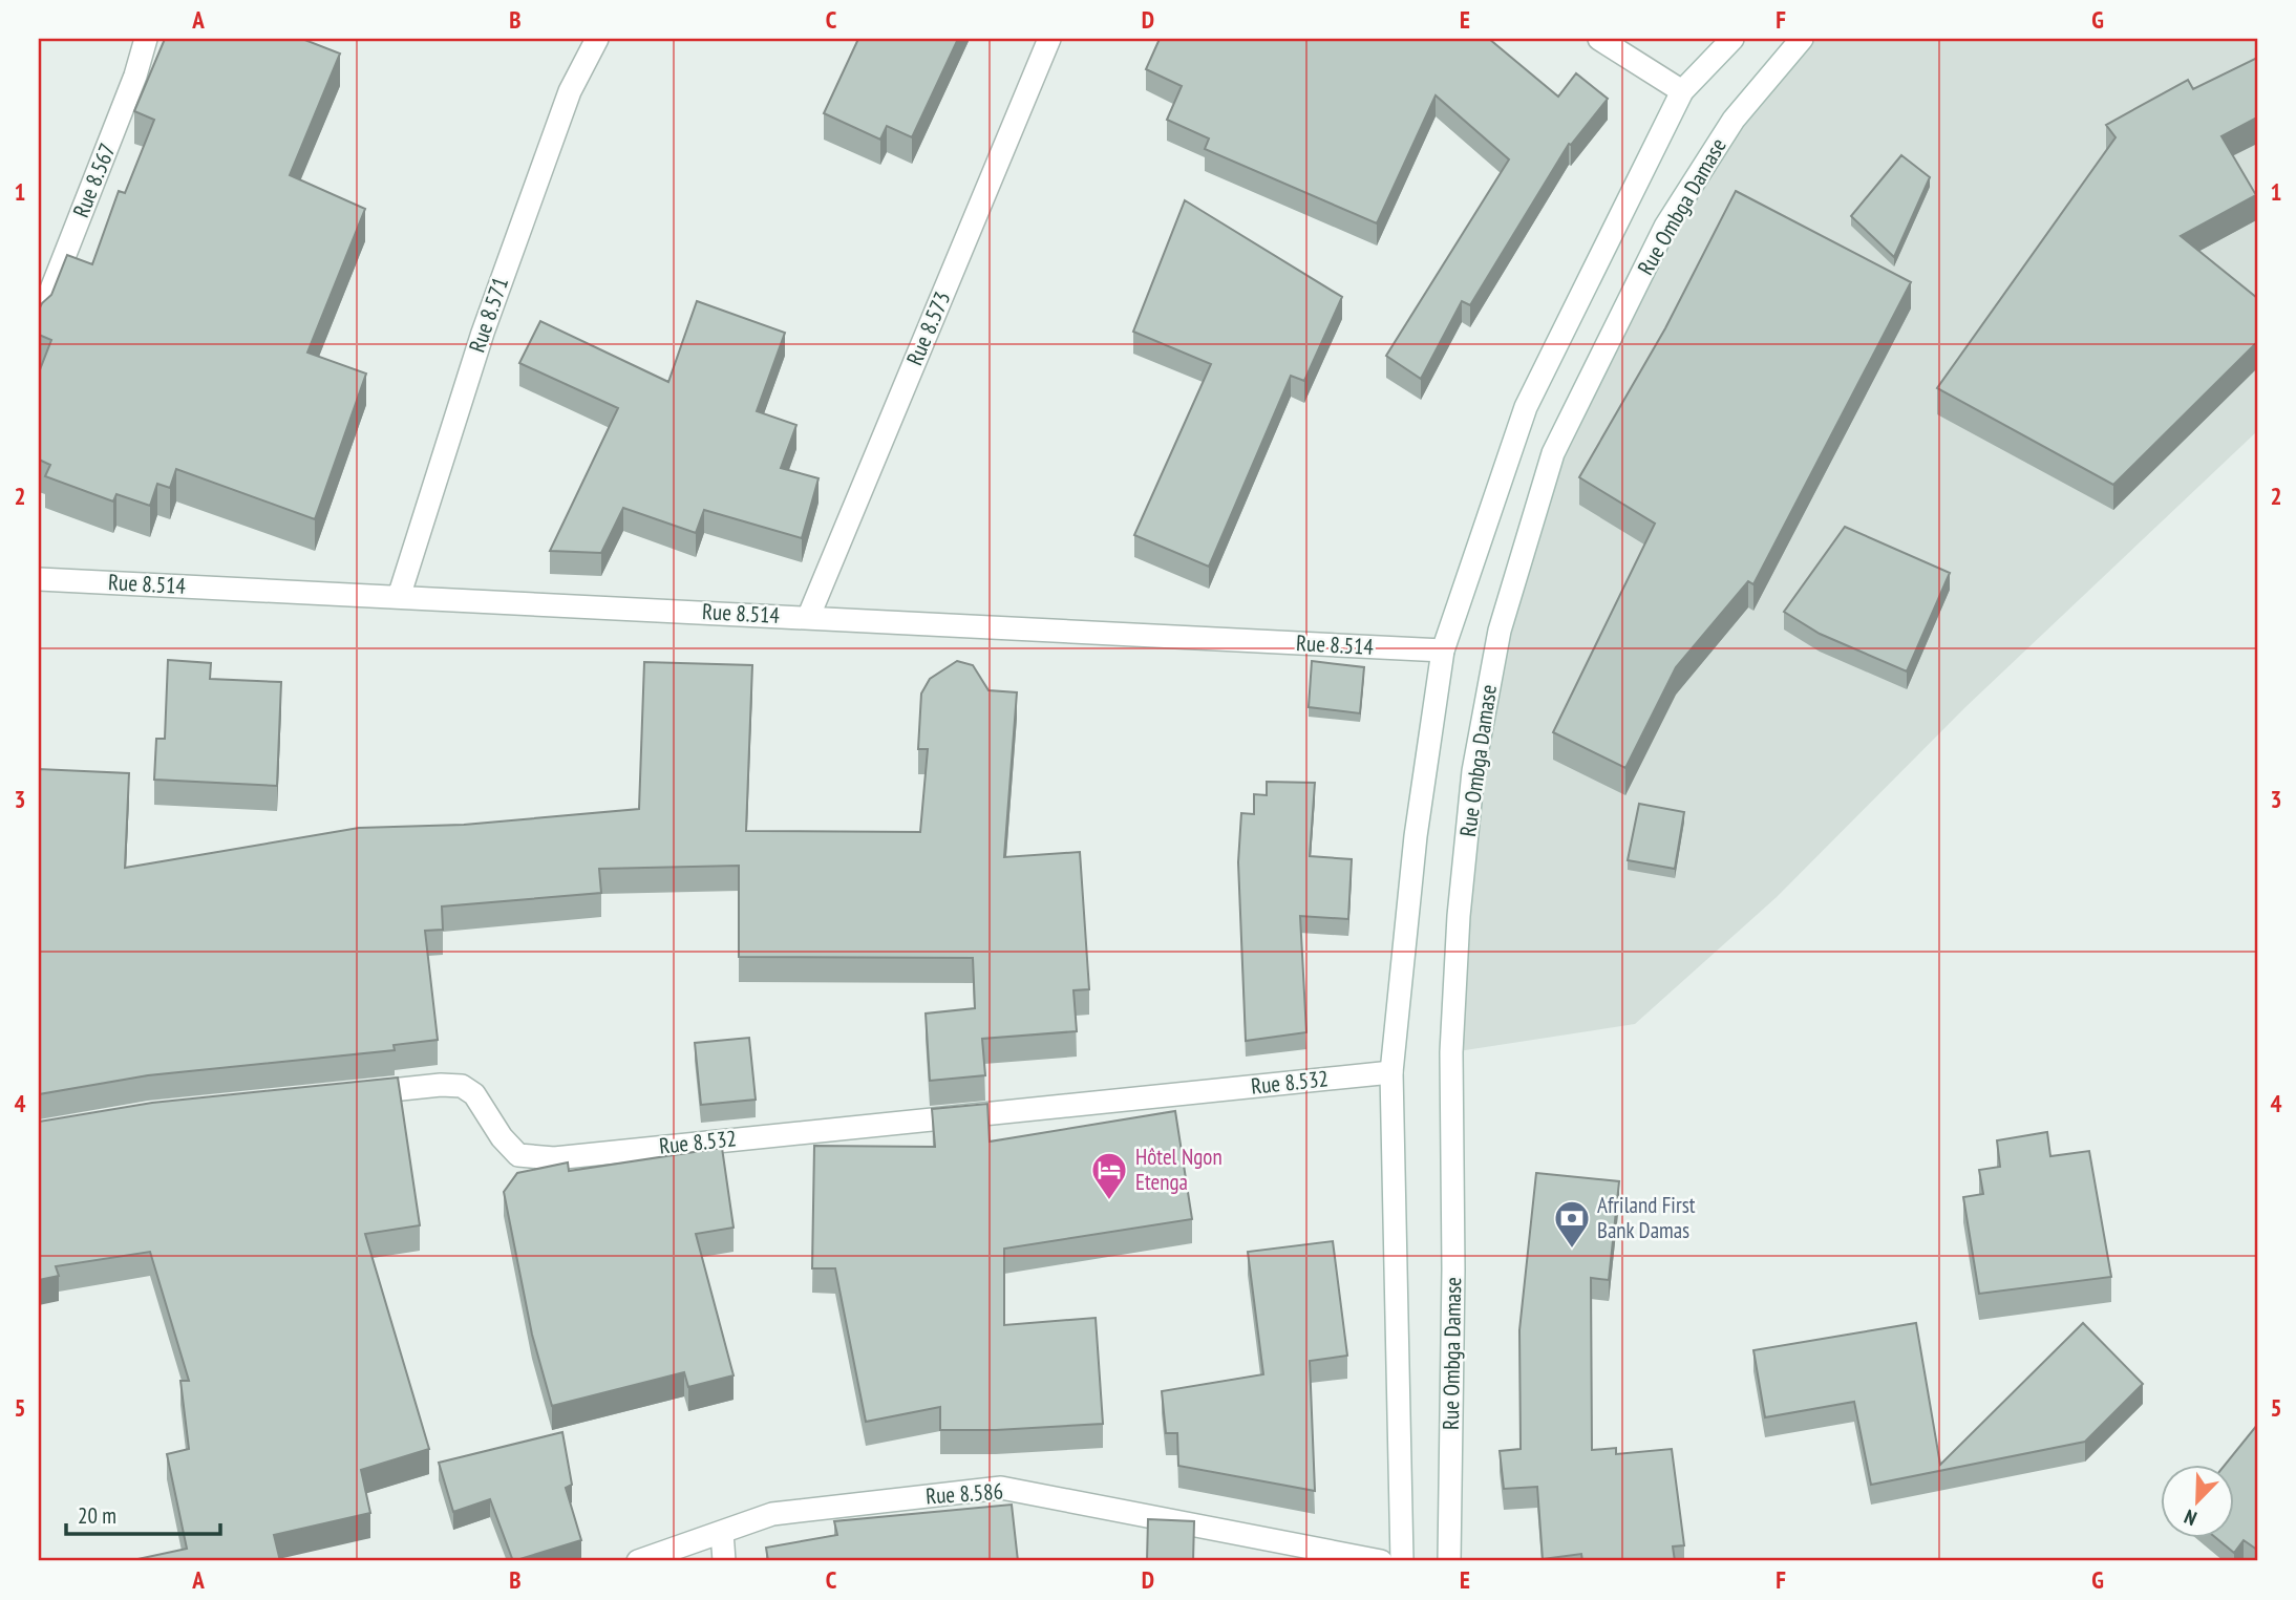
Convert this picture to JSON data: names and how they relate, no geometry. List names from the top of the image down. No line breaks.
{"streets":{"street":["Rue 8.567","Rue Ombga Damase","Rue 8.571","Rue 8.573","Rue 8.514","Rue 8.532","Rue 8.586"]},"crossings":[["Rue 8.571","Rue 8.514"],["Rue 8.573","Rue 8.514"]],"places":{"hotel":["Hôtel Ngon Etenga"],"bank":["Afriland First Bank Damas"]},"scale_bar":"20 m","north":"bottom left","grid":{"columns":["A","B","C","D","E","F","G"],"rows":["1","2","3","4","5"]}}
